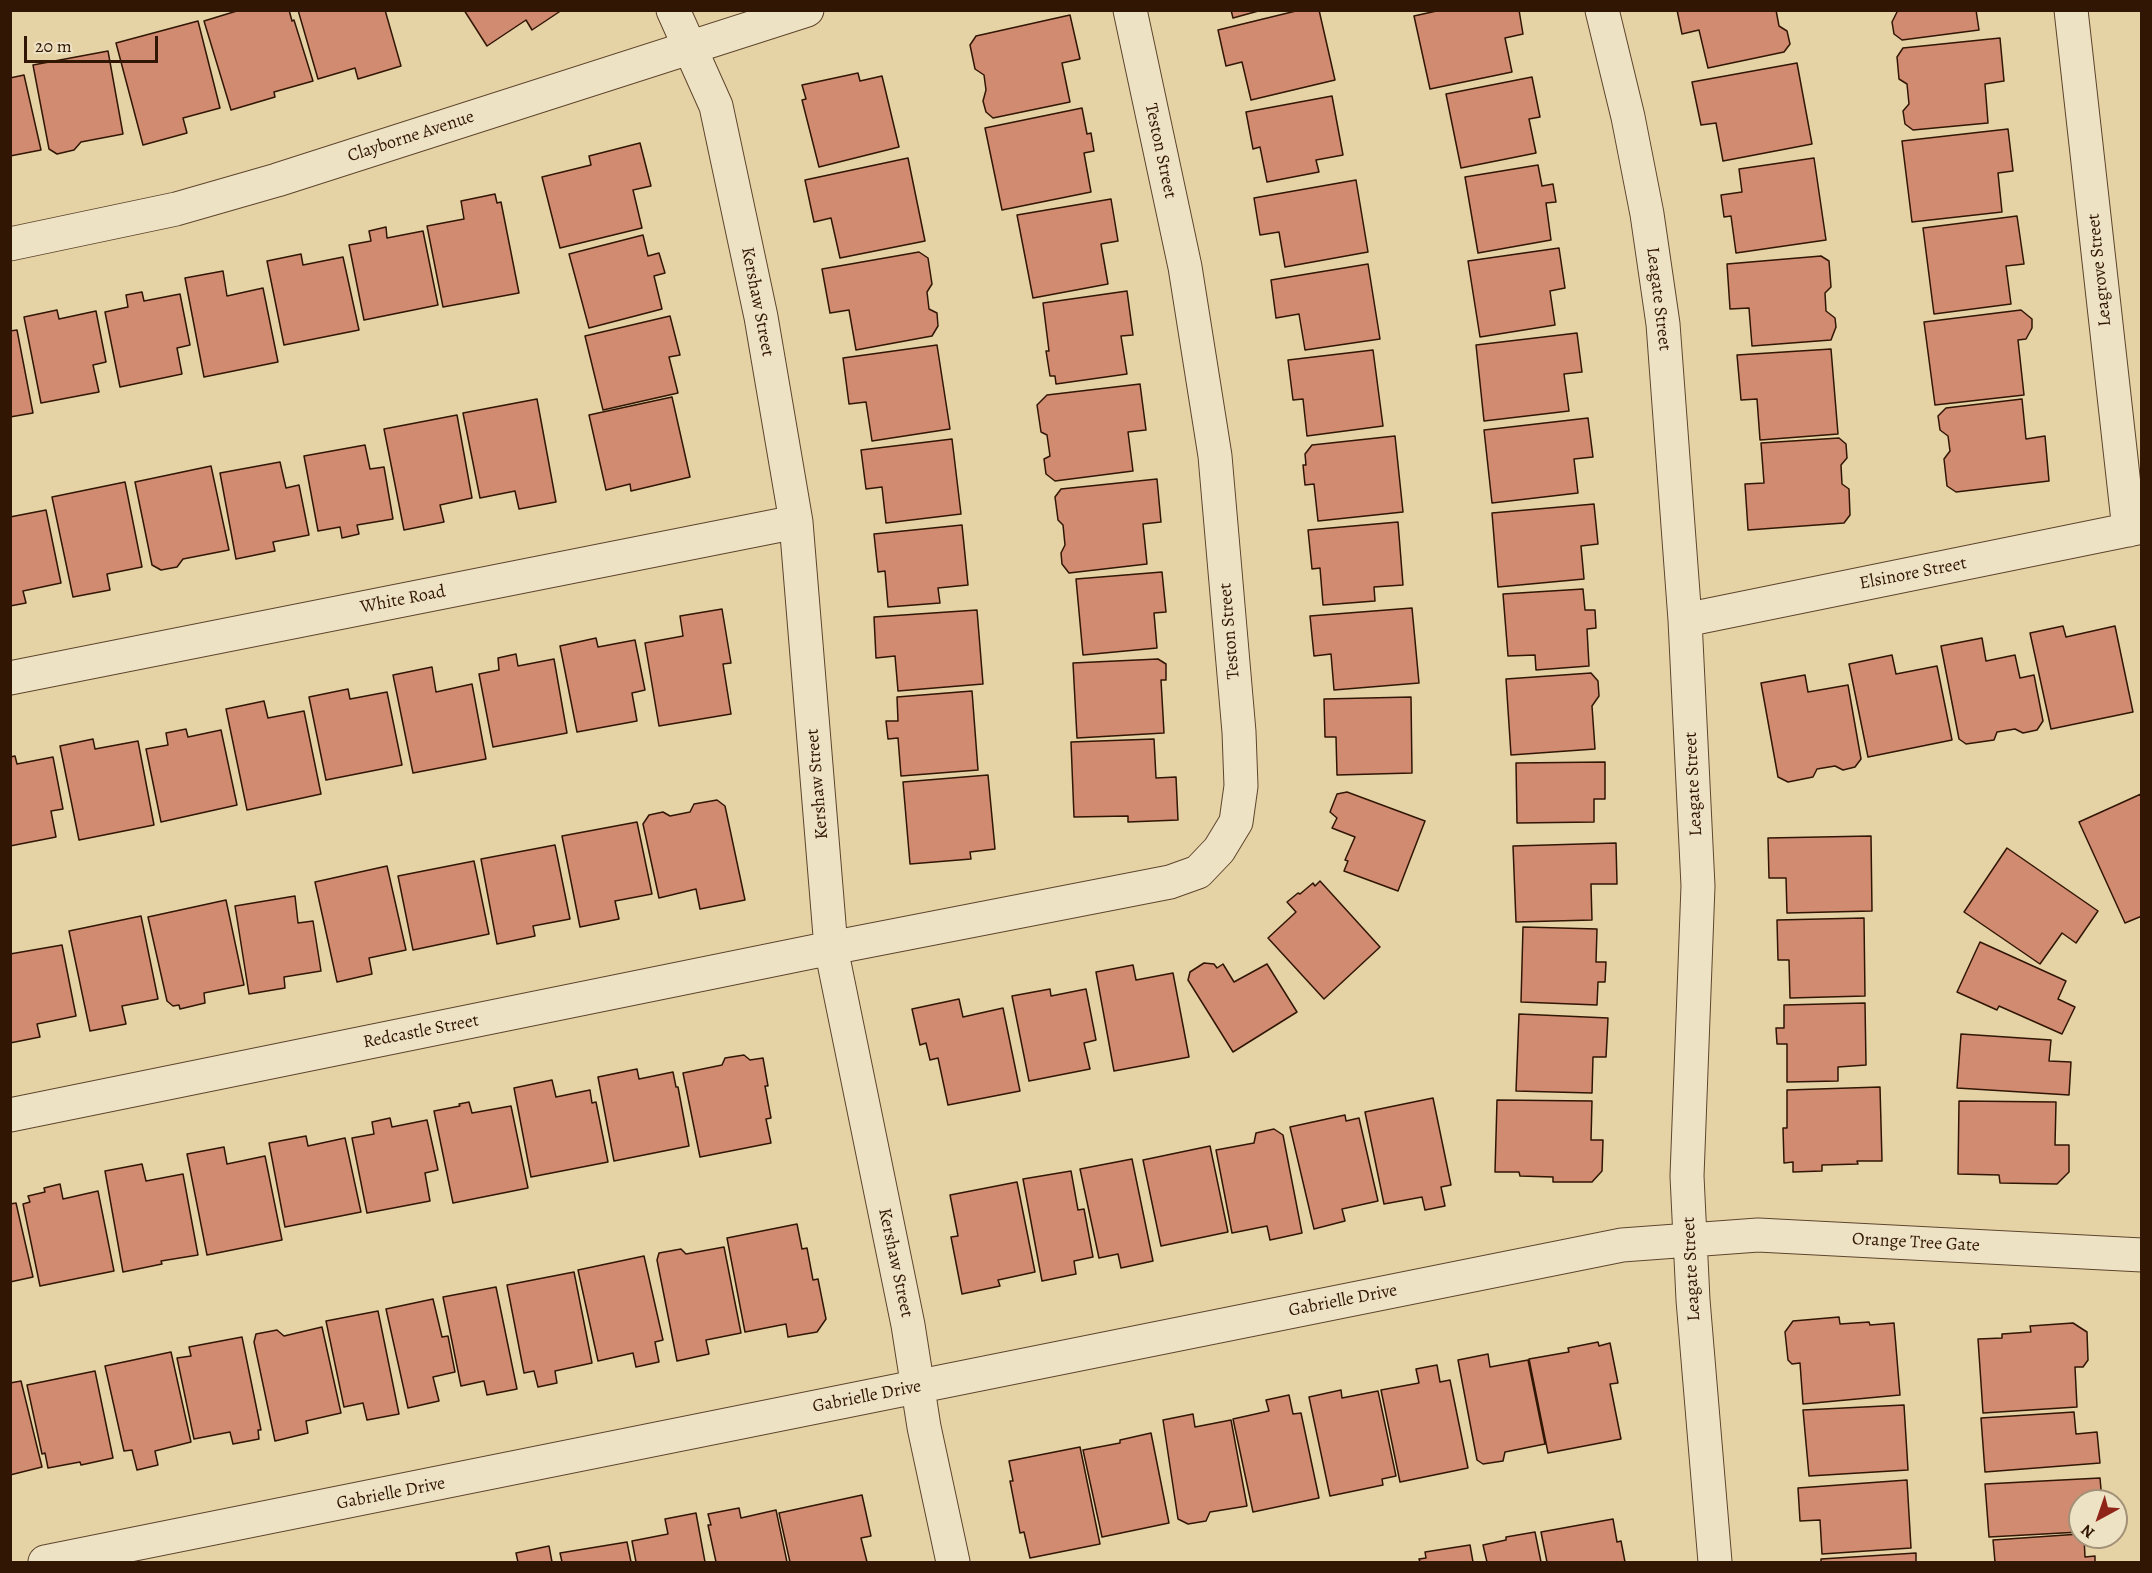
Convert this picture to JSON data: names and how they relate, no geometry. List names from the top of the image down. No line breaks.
{"streets":{"street":["Clayborne Avenue","Teston Street","Leagrove Street","Leagate Street","Kershaw Street","Elsinore Street","White Road","Redcastle Street","Orange Tree Gate","Gabrielle Drive"]},"crossings":[["Clayborne Avenue","Kershaw Street"],["Teston Street","Kershaw Street"],["Teston Street","Redcastle Street"],["Leagrove Street","Elsinore Street"],["Leagate Street","Elsinore Street"],["Leagate Street","Orange Tree Gate"],["Leagate Street","Gabrielle Drive"],["Kershaw Street","White Road"],["Kershaw Street","Redcastle Street"],["Kershaw Street","Gabrielle Drive"],["Orange Tree Gate","Gabrielle Drive"]],"scale_bar":"20 m","north":"bottom left"}
